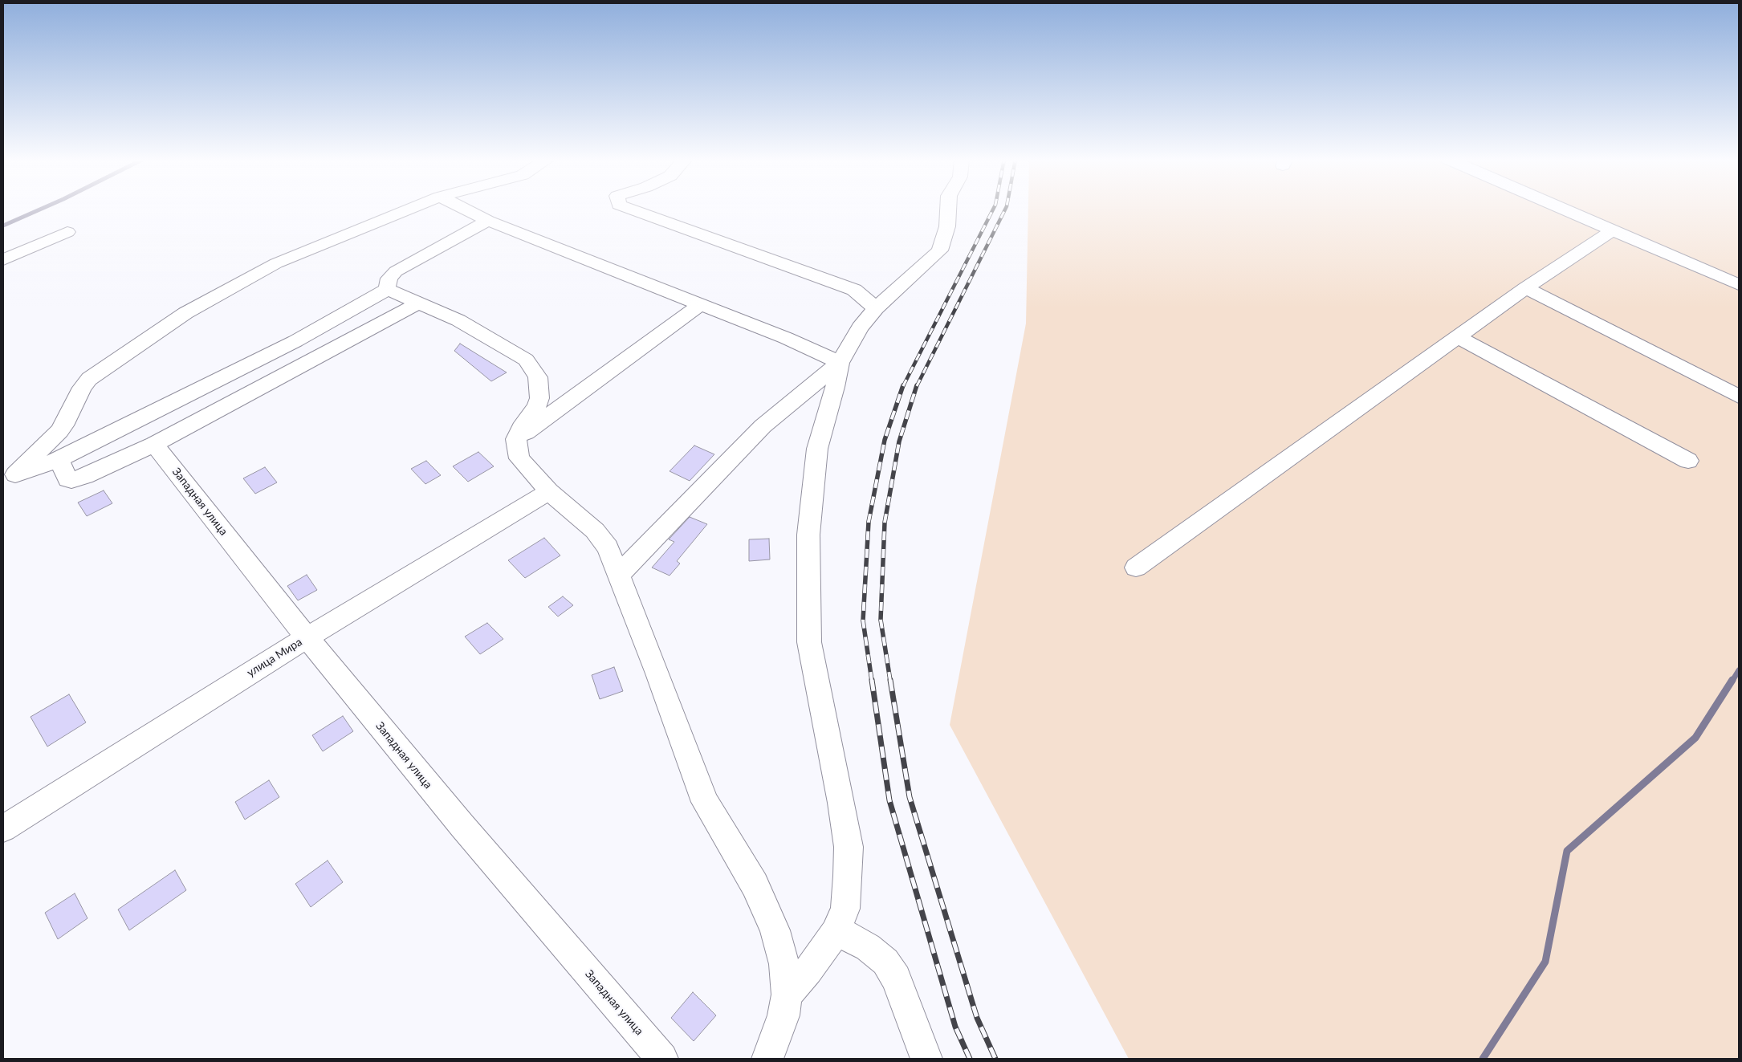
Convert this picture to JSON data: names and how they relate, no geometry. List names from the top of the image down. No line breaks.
{"streets":{"street":["Западная улица","улица Мира"]},"crossings":[["Западная улица","улица Мира"]]}
